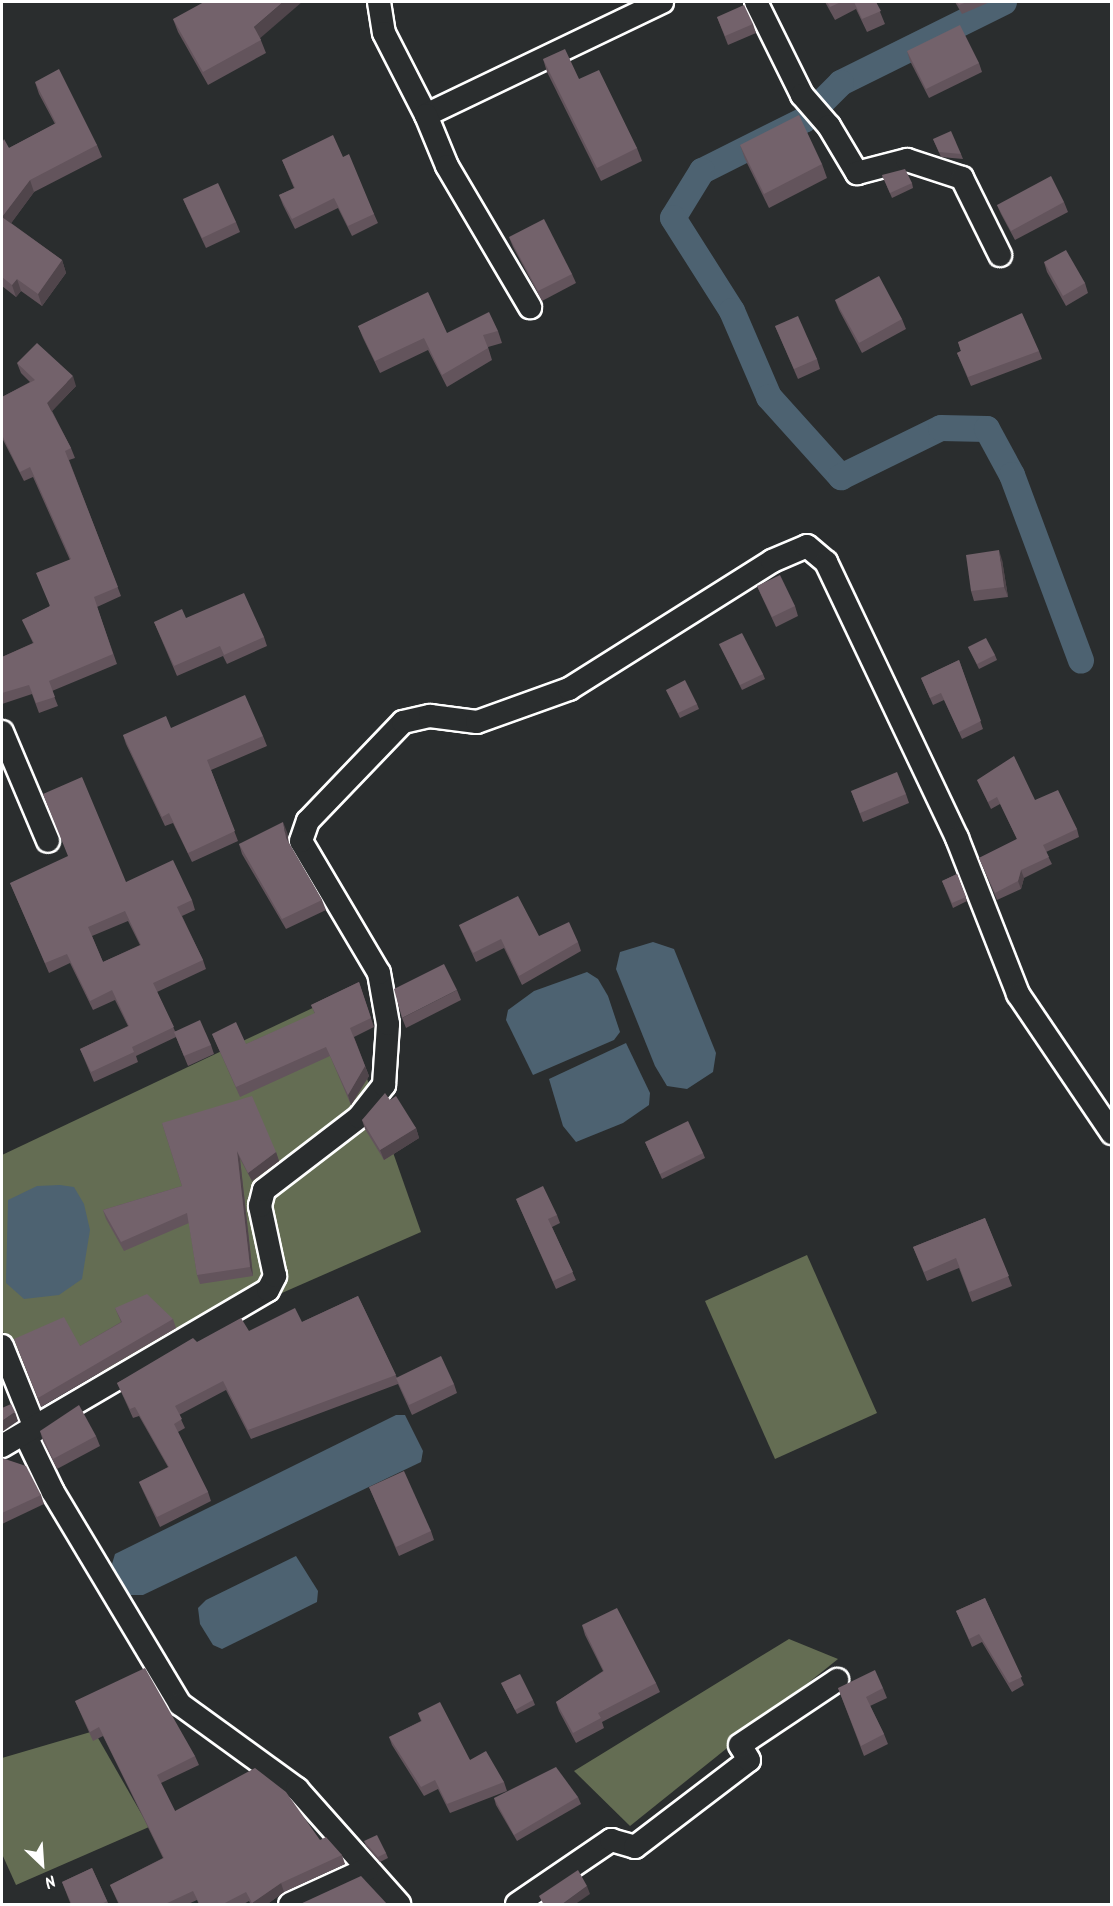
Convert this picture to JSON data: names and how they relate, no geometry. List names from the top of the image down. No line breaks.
{"north":"bottom right"}
